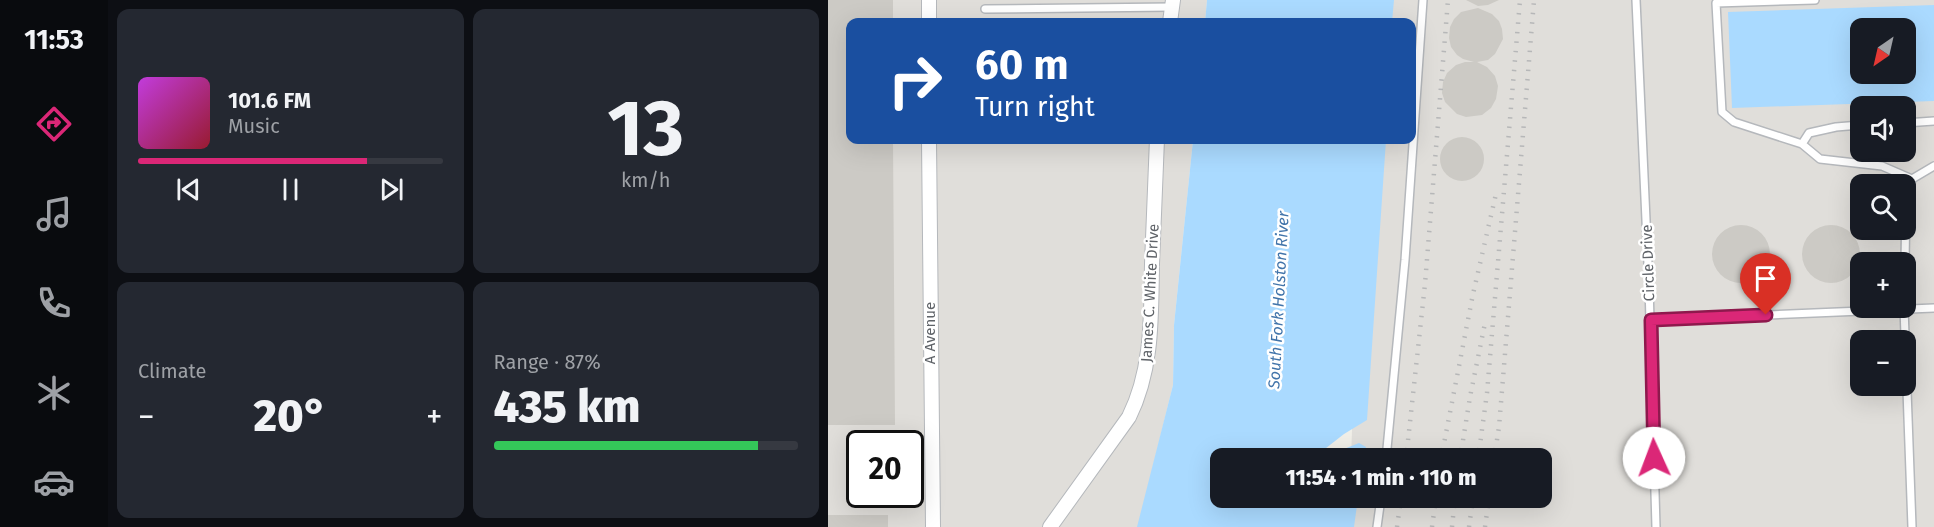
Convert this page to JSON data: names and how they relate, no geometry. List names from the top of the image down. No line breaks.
{"streets":{"street":["James C. White Drive","A Avenue"],"lane":["Circle Drive"]},"water":["South Fork Holston River"],"north":"bottom left","page":{"tabs":"11:53","tile":[["13","km/h"],"Climate",["Range · 87%","435 km"]],"map_buttons":["+","−"],"turn":["60 m","Turn right"],"song":["101.6 FM","Music"],"heat":["−","20°","+"],"limit":"20","trip":"11:54 · 1 min · 110 m"}}
